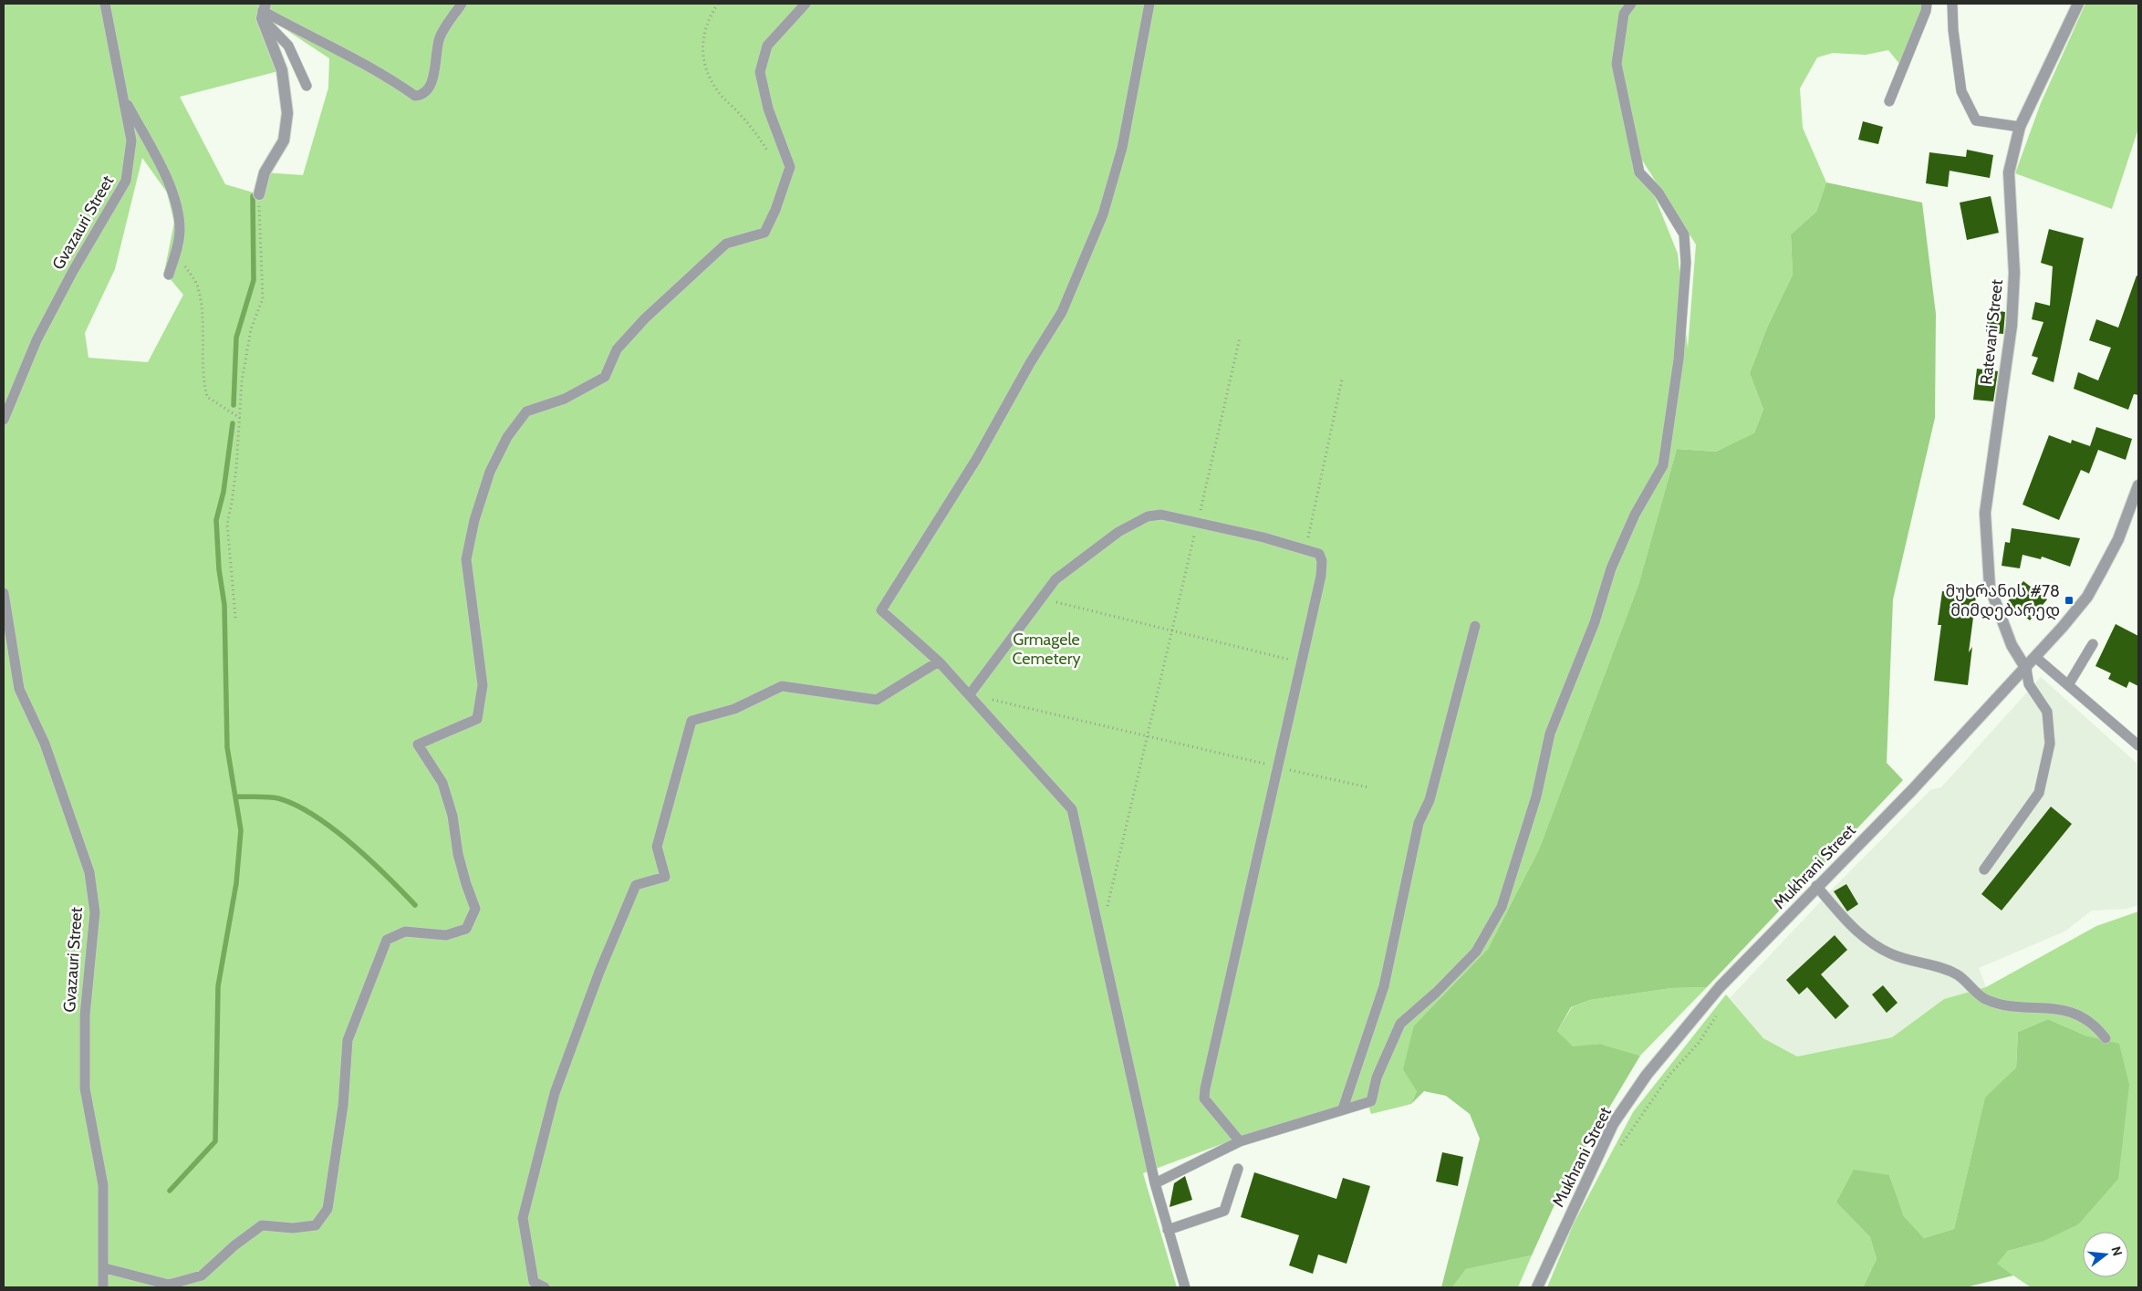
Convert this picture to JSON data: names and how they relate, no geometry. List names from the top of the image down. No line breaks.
{"streets":{"street":["Ratevani Street","Mukhrani Street"],"lane":["Gvazauri Street"]},"crossings":[["Ratevani Street","Mukhrani Street"]],"parks":["Grmagele Cemetery"],"places":{"transit":["მუხრანის #78 მიმდებარედ"]},"north":"right"}
